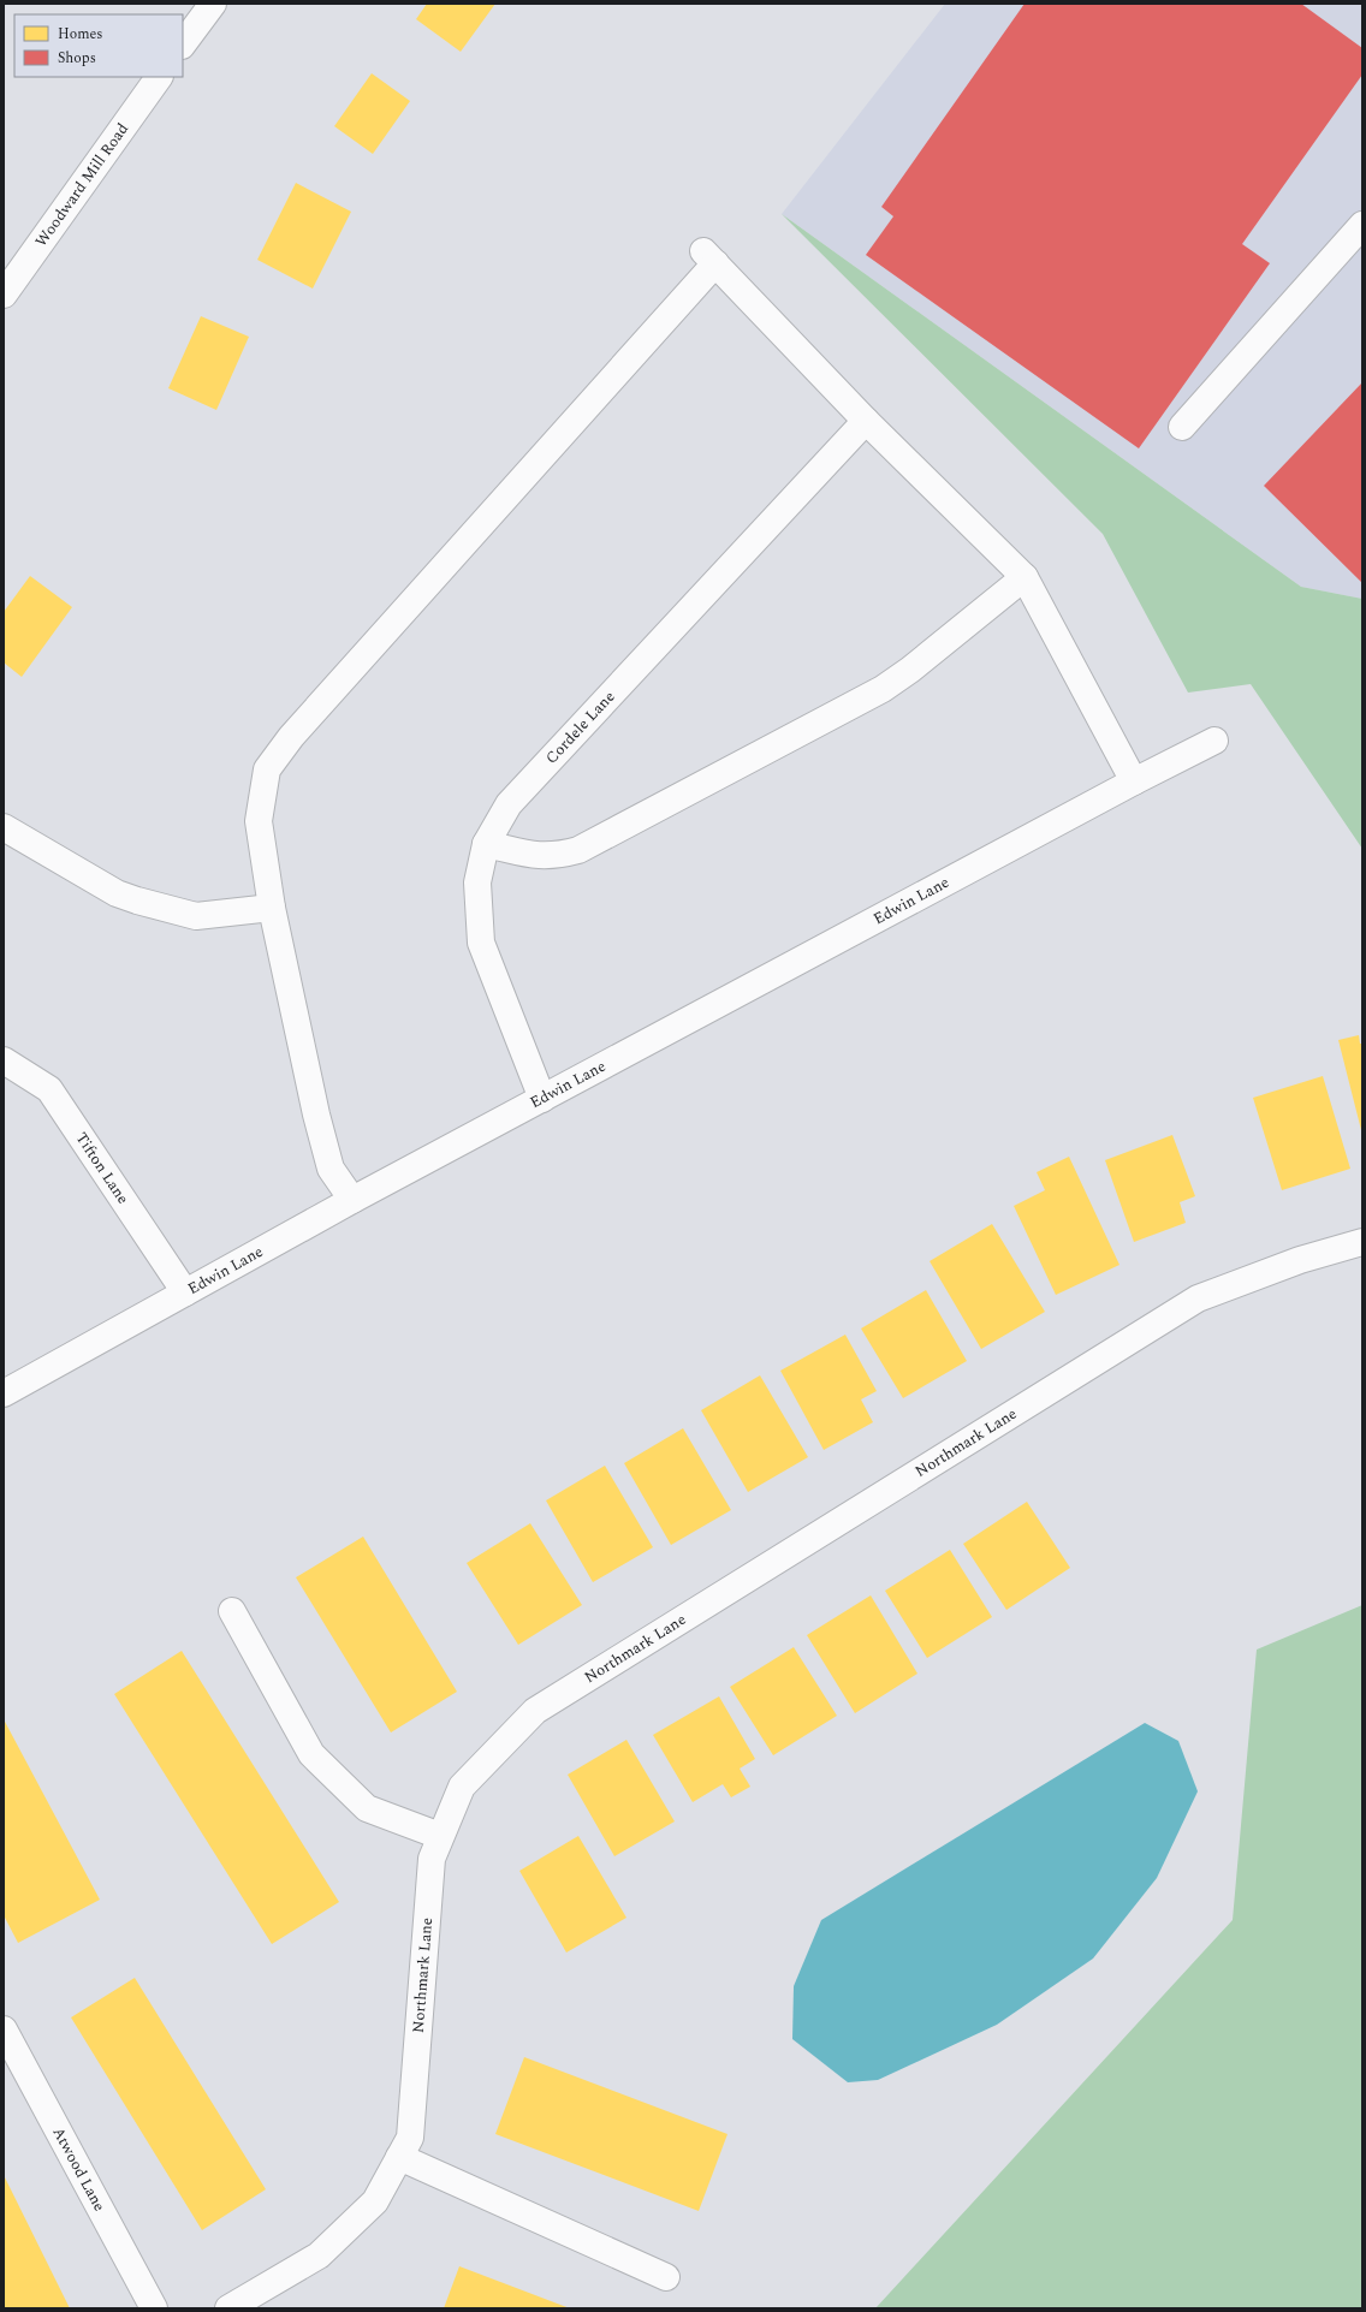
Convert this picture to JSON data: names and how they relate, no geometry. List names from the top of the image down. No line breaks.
{"streets":{"street":["Woodward Mill Road","Cordele Lane","Edwin Lane","Tifton Lane","Northmark Lane","Atwood Lane"]},"crossings":[["Cordele Lane","Edwin Lane"],["Edwin Lane","Tifton Lane"]],"legend":["Homes","Shops"]}
